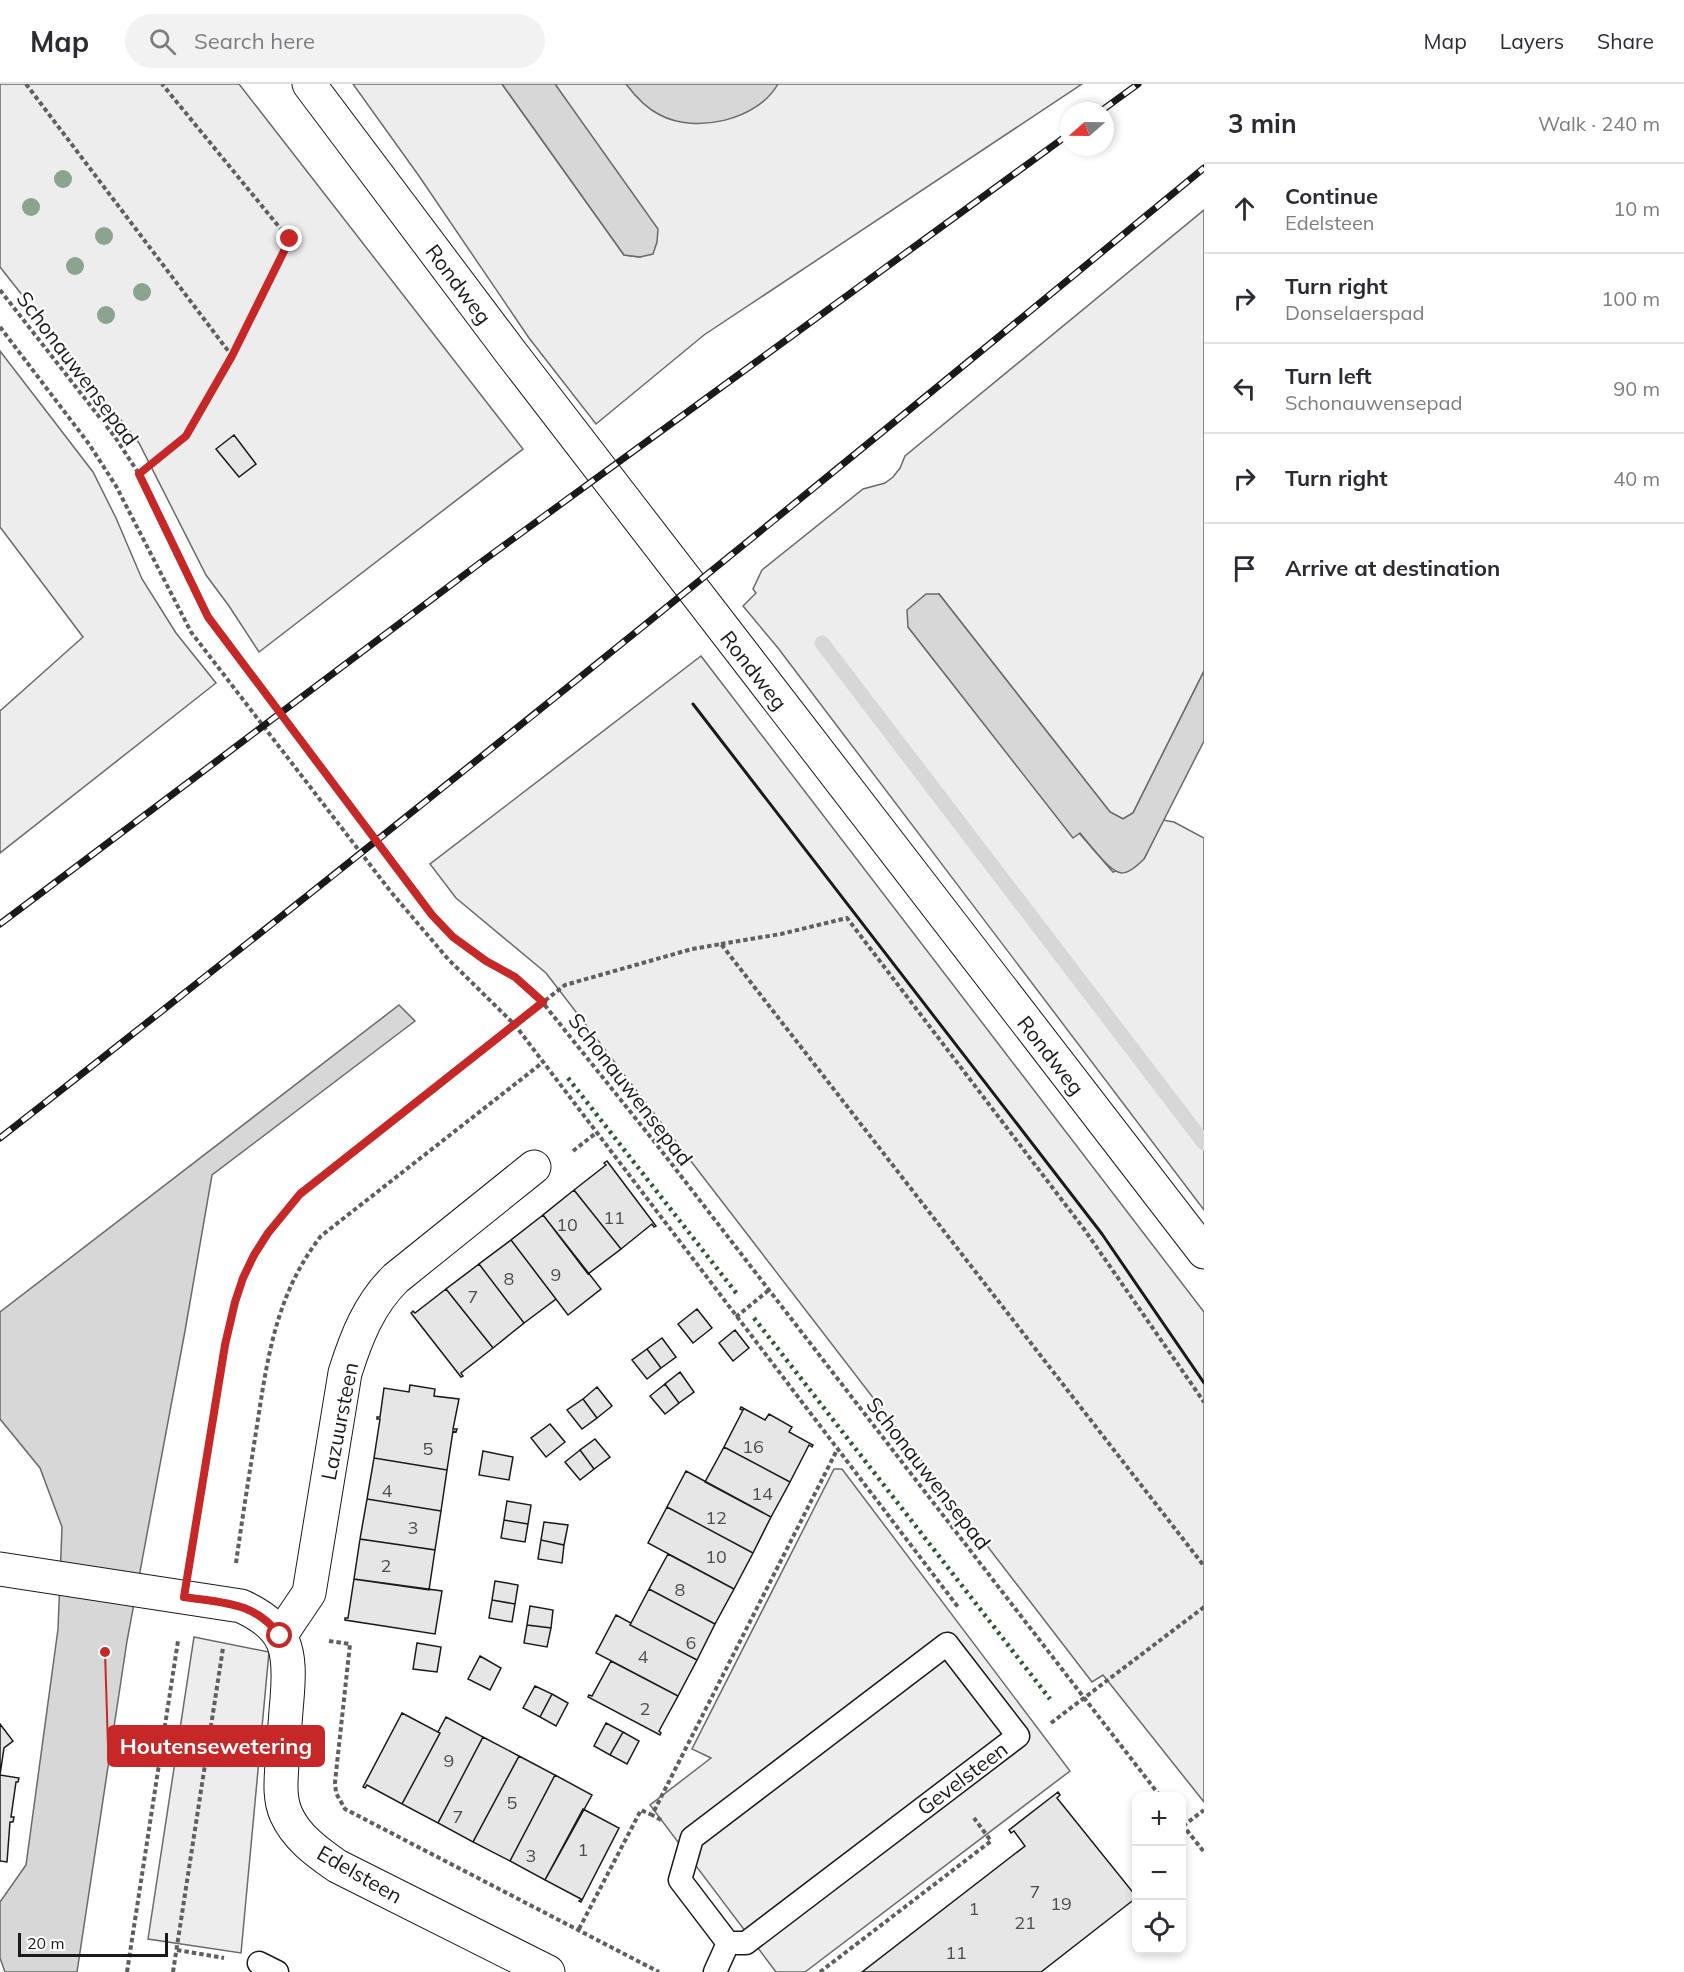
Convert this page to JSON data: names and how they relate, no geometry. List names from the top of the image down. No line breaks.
{"streets":{"main road":["Rondweg","Lazuursteen","Edelsteen"],"lane":["Gevelsteen"],"path":["Schonauwensepad"]},"crossings":[["Lazuursteen","Edelsteen"]],"places":["Houtensewetering"],"house_numbers":["11","10","9","8","7","16","5","4","14","12","3","10","2","8","6","4","2","9","5","7","1","3","7","19","1","21","11"],"scale_bar":"20 m","north":"left","page":{"header":"Map","search":"Search here","nav":["Map","Layers","Share"],"heading":["3 min","Walk · 240 m"],"list":[["Continue","Edelsteen","10 m"],["Turn right","Donselaerspad","100 m"],["Turn left","Schonauwensepad","90 m"],["Turn right","40 m"],"Arrive at destination"],"map_buttons":["+","−"],"scale":"20 m"}}
